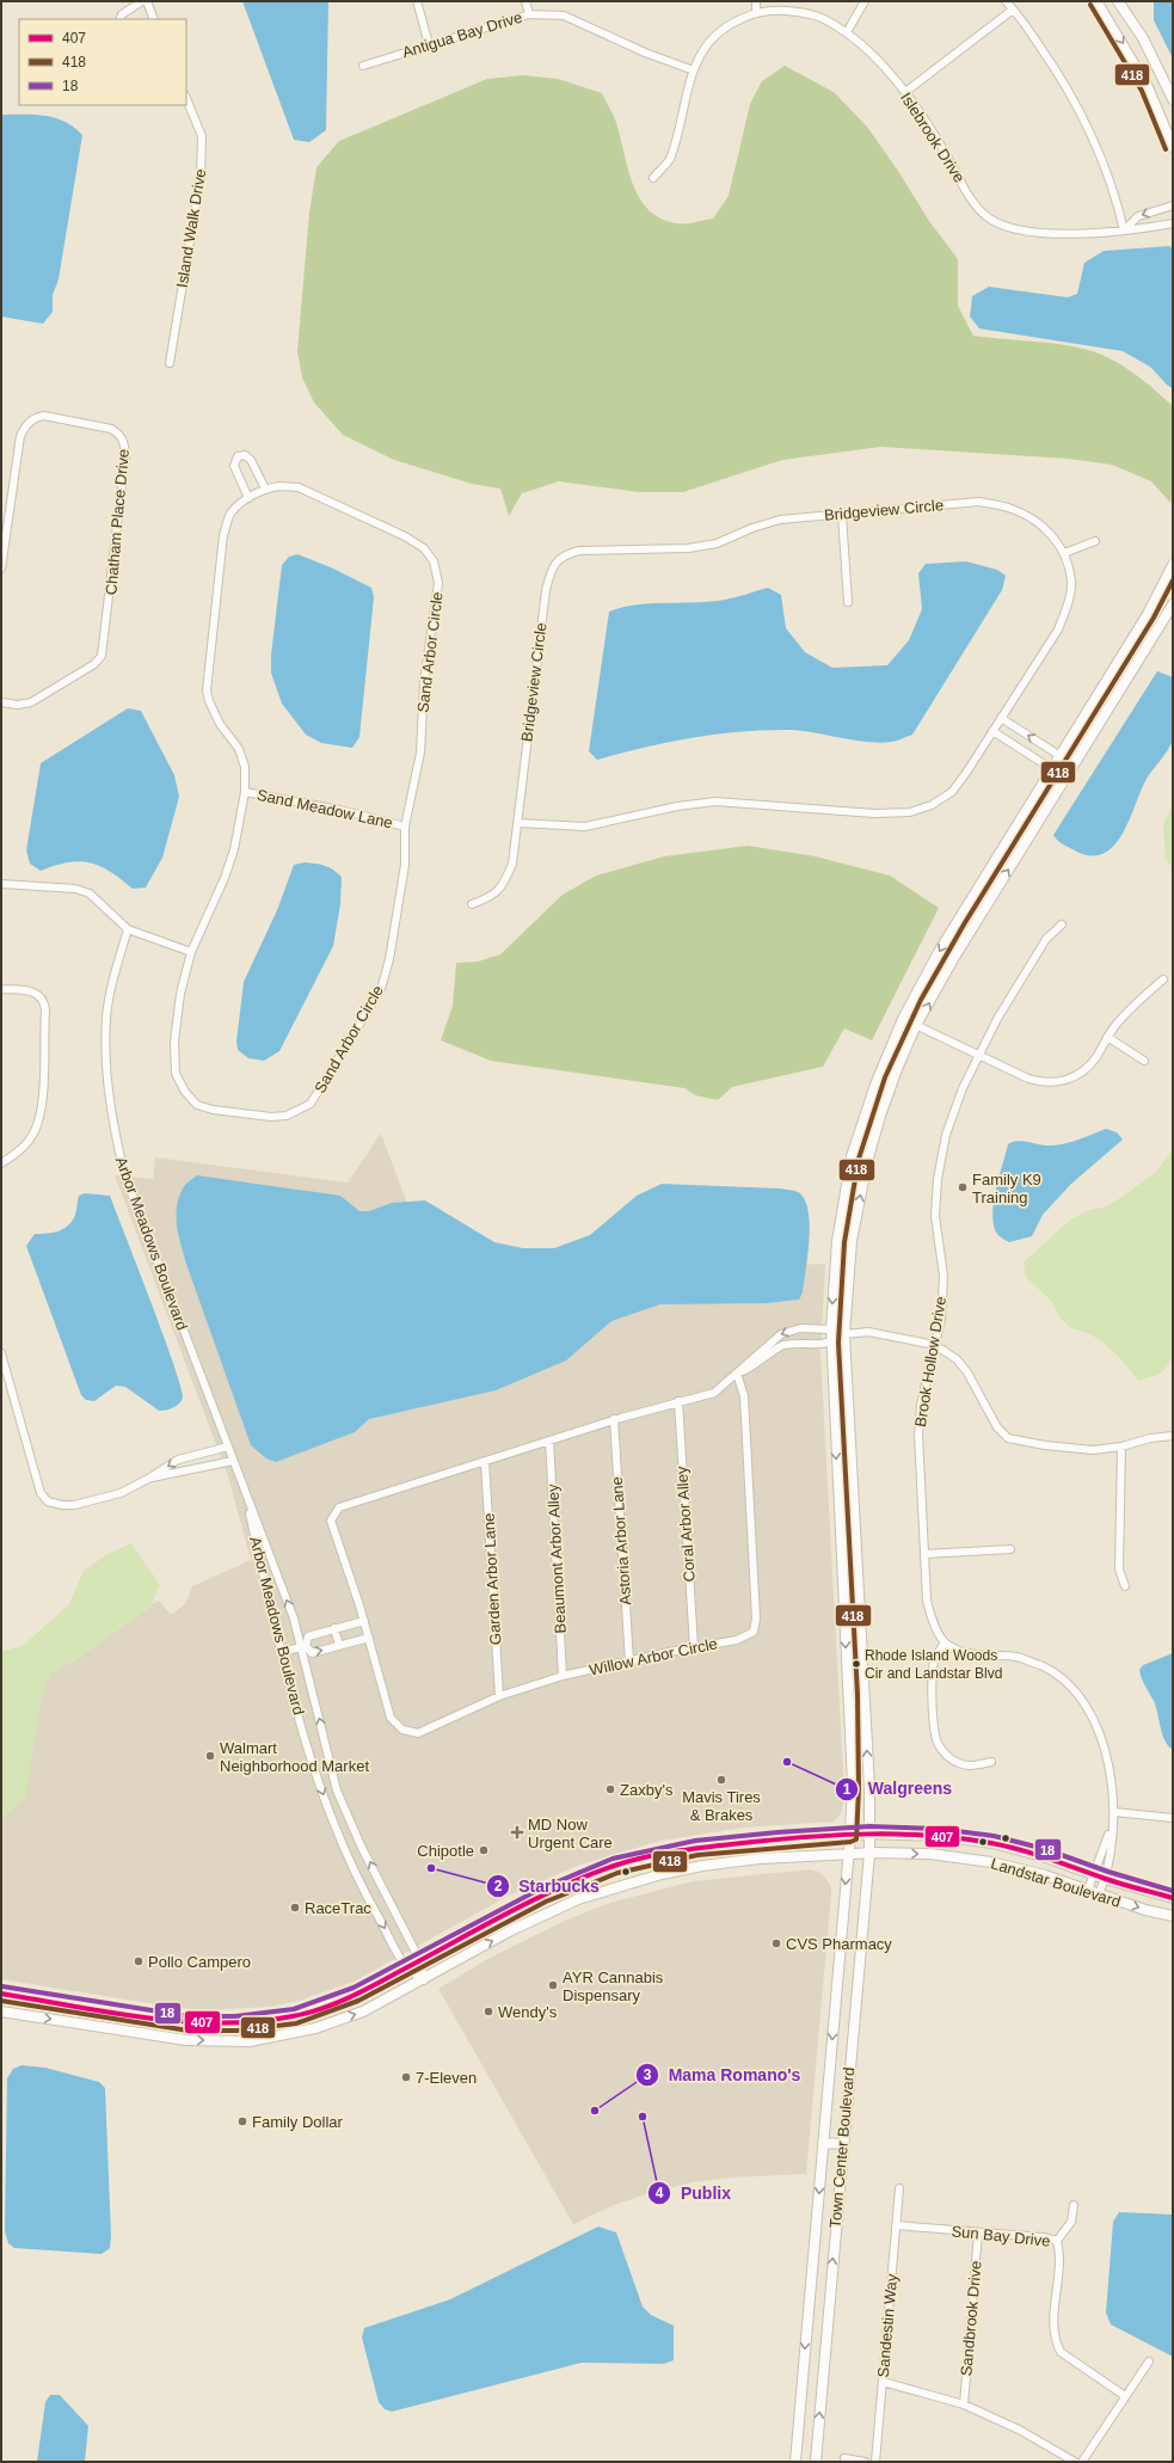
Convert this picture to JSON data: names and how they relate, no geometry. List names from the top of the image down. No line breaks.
{"streets":{"main road":["Landstar Boulevard","Town Center Boulevard"],"street":["Antigua Bay Drive","Islebrook Drive","Island Walk Drive","Bridgeview Circle","Chatham Place Drive","Sand Arbor Circle","Sand Meadow Lane","Arbor Meadows Boulevard","Brook Hollow Drive","Coral Arbor Alley","Astoria Arbor Lane","Beaumont Arbor Alley","Garden Arbor Lane","Willow Arbor Circle","Sun Bay Drive","Sandbrook Drive","Sandestin Way"]},"crossings":[["Antigua Bay Drive","Islebrook Drive"],["Sand Arbor Circle","Sand Meadow Lane"],["Arbor Meadows Boulevard","Landstar Boulevard"],["Coral Arbor Alley","Willow Arbor Circle"],["Astoria Arbor Lane","Willow Arbor Circle"],["Beaumont Arbor Alley","Willow Arbor Circle"],["Garden Arbor Lane","Willow Arbor Circle"],["Landstar Boulevard","Town Center Boulevard"],["Sun Bay Drive","Sandbrook Drive"],["Sun Bay Drive","Sandestin Way"]],"places":{"other":["Family K9 Training","Rhode Island Woods Cir and Landstar Blvd","Walmart Neighborhood Market","Walgreens","Mavis Tires & Brakes","Zaxby's","Chipotle","Starbucks","RaceTrac","CVS Pharmacy","Pollo Campero","AYR Cannabis Dispensary","Wendy's","7-Eleven","Mama Romano's","Publix","Family Dollar"],"health":["MD Now Urgent Care"]},"lines":["transit line 418","transit line 18","transit line 407"],"legend":["407","418","18"]}
